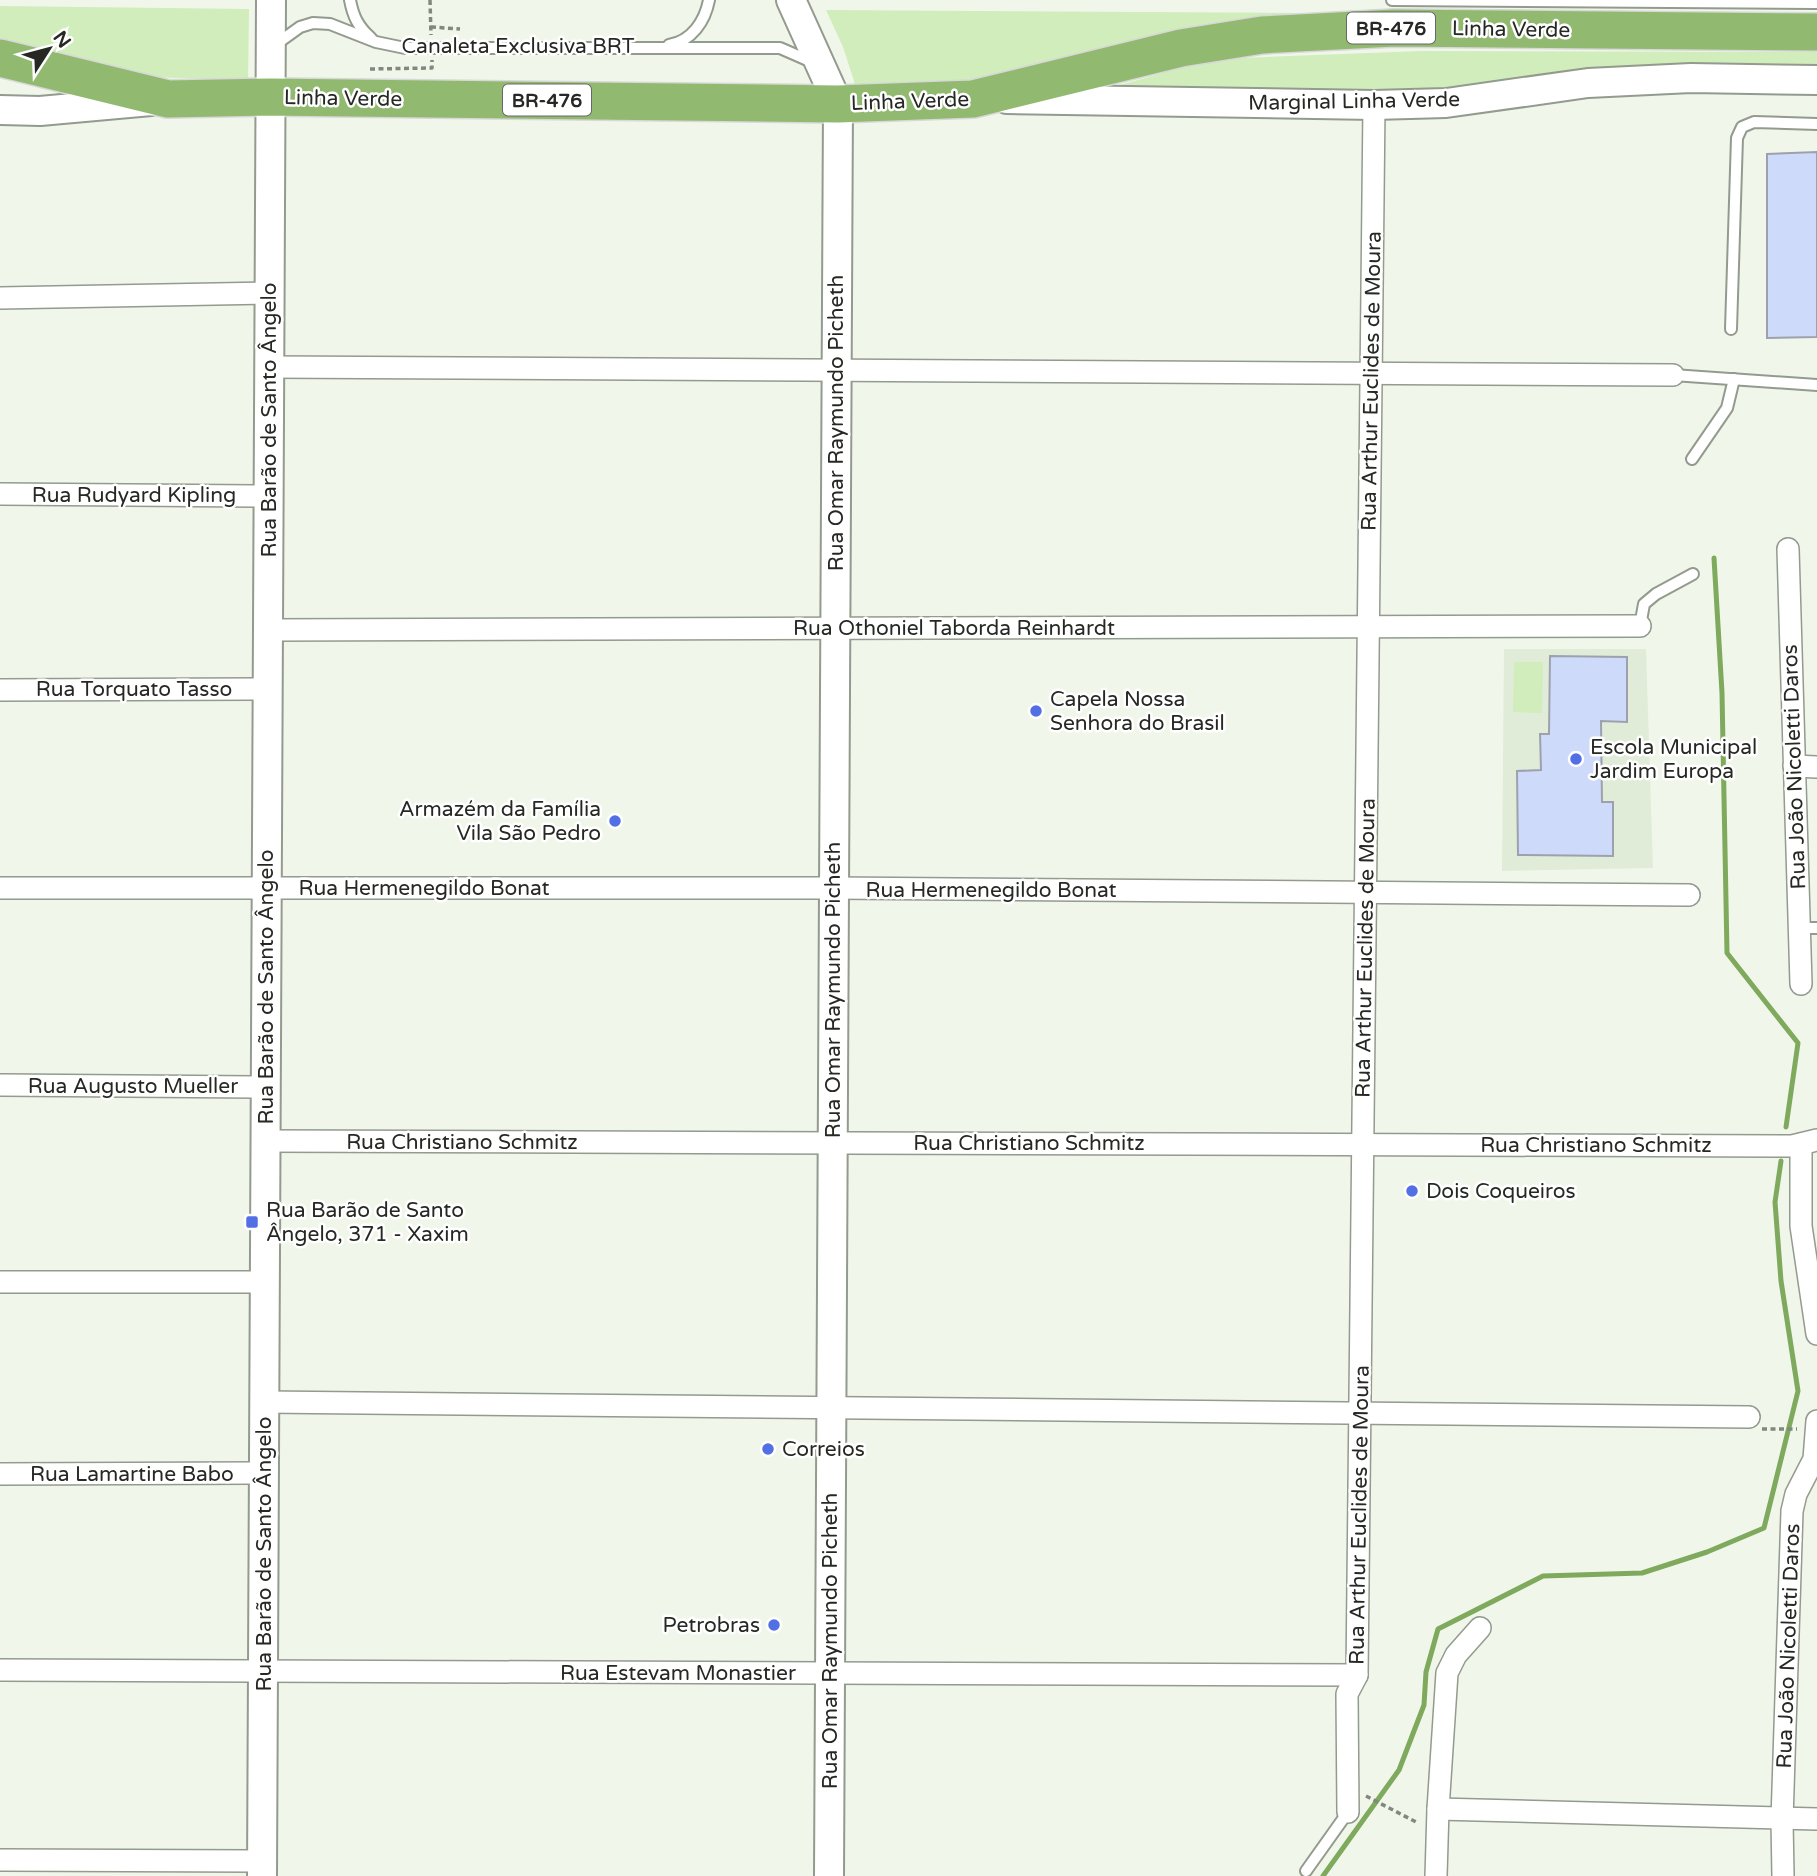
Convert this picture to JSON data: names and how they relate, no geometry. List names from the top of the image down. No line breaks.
{"streets":{"highway":["BR-476","Linha Verde"],"main road":["Marginal Linha Verde","Rua Barão de Santo Ângelo","Rua Omar Raymundo Picheth"],"street":["Rua Arthur Euclides de Moura","Rua Rudyard Kipling","Rua Othoniel Taborda Reinhardt","Rua Torquato Tasso","Rua João Nicoletti Daros","Rua Hermenegildo Bonat","Rua Augusto Mueller","Rua Christiano Schmitz","Rua Lamartine Babo","Rua Estevam Monastier"],"lane":["Canaleta Exclusiva BRT"]},"crossings":[["Linha Verde","Marginal Linha Verde"],["Linha Verde","Rua Barão de Santo Ângelo"],["Linha Verde","Rua Omar Raymundo Picheth"],["Canaleta Exclusiva BRT","Rua Barão de Santo Ângelo"],["Marginal Linha Verde","Rua Arthur Euclides de Moura"],["Rua Arthur Euclides de Moura","Rua Othoniel Taborda Reinhardt"],["Rua Arthur Euclides de Moura","Rua Hermenegildo Bonat"],["Rua Arthur Euclides de Moura","Rua Christiano Schmitz"],["Rua Arthur Euclides de Moura","Rua Estevam Monastier"],["Rua Barão de Santo Ângelo","Rua Rudyard Kipling"],["Rua Barão de Santo Ângelo","Rua Othoniel Taborda Reinhardt"],["Rua Barão de Santo Ângelo","Rua Torquato Tasso"],["Rua Barão de Santo Ângelo","Rua Hermenegildo Bonat"],["Rua Barão de Santo Ângelo","Rua Augusto Mueller"],["Rua Barão de Santo Ângelo","Rua Christiano Schmitz"],["Rua Barão de Santo Ângelo","Rua Lamartine Babo"],["Rua Barão de Santo Ângelo","Rua Estevam Monastier"],["Rua Omar Raymundo Picheth","Rua Othoniel Taborda Reinhardt"],["Rua Omar Raymundo Picheth","Rua Hermenegildo Bonat"],["Rua Omar Raymundo Picheth","Rua Christiano Schmitz"],["Rua Omar Raymundo Picheth","Rua Estevam Monastier"]],"places":{"other":["Capela Nossa Senhora do Brasil","Escola Municipal Jardim Europa","Armazém da Família Vila São Pedro","Dois Coqueiros","Correios","Petrobras"],"transit":["Rua Barão de Santo Ângelo, 371 - Xaxim"]},"north":"top right"}
